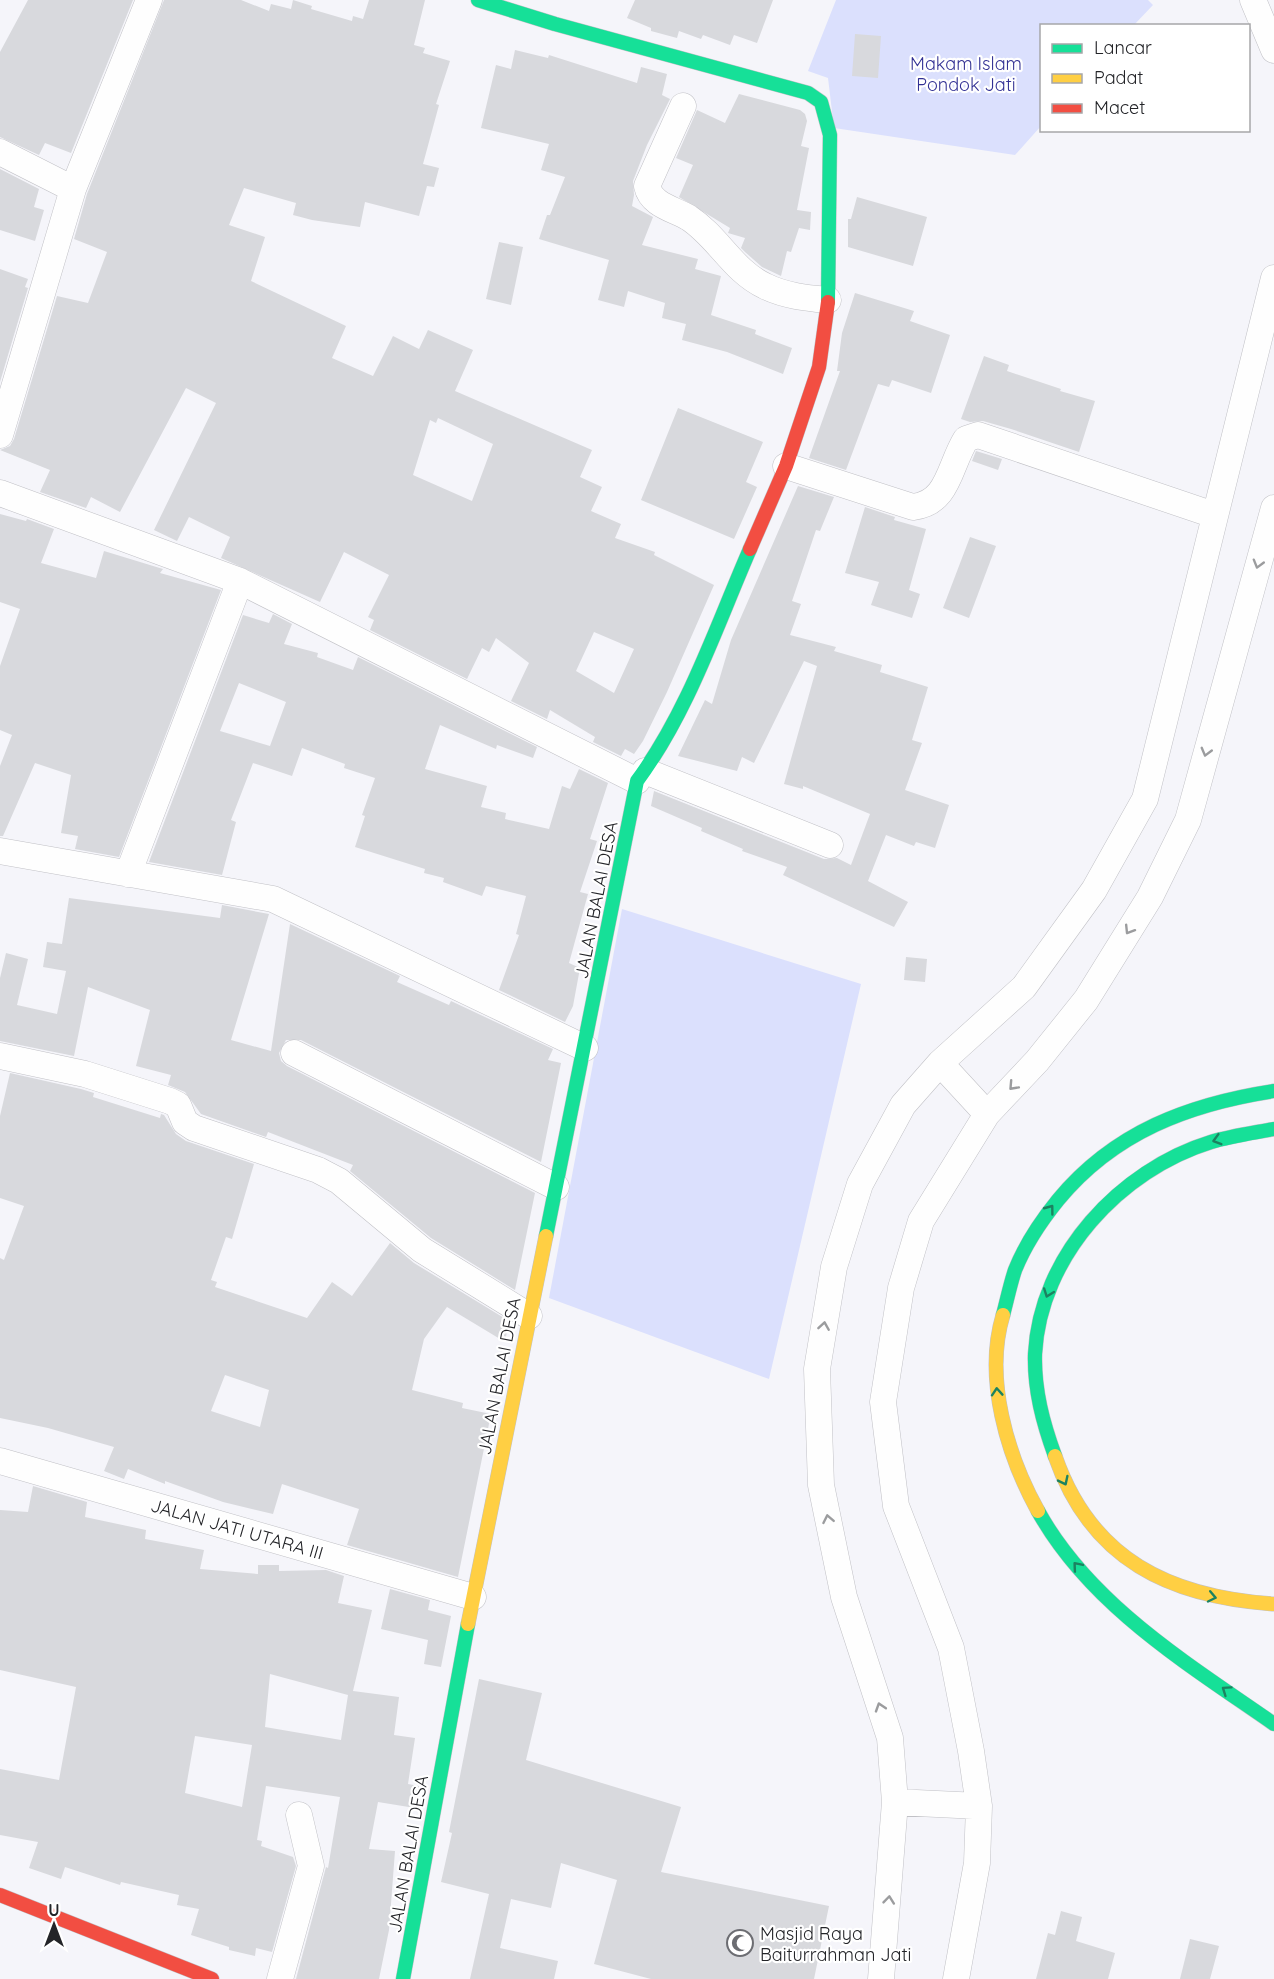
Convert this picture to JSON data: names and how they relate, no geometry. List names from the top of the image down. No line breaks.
{"streets":{"main road":["JALAN BALAI DESA"],"street":["JALAN JATI UTARA III"]},"crossings":[["JALAN BALAI DESA","JALAN JATI UTARA III"]],"parks":["Makam Islam Pondok Jati"],"places":{"mosque":["Masjid Raya Baiturrahman Jati"]},"legend":["Lancar","Padat","Macet"],"north":"top"}
